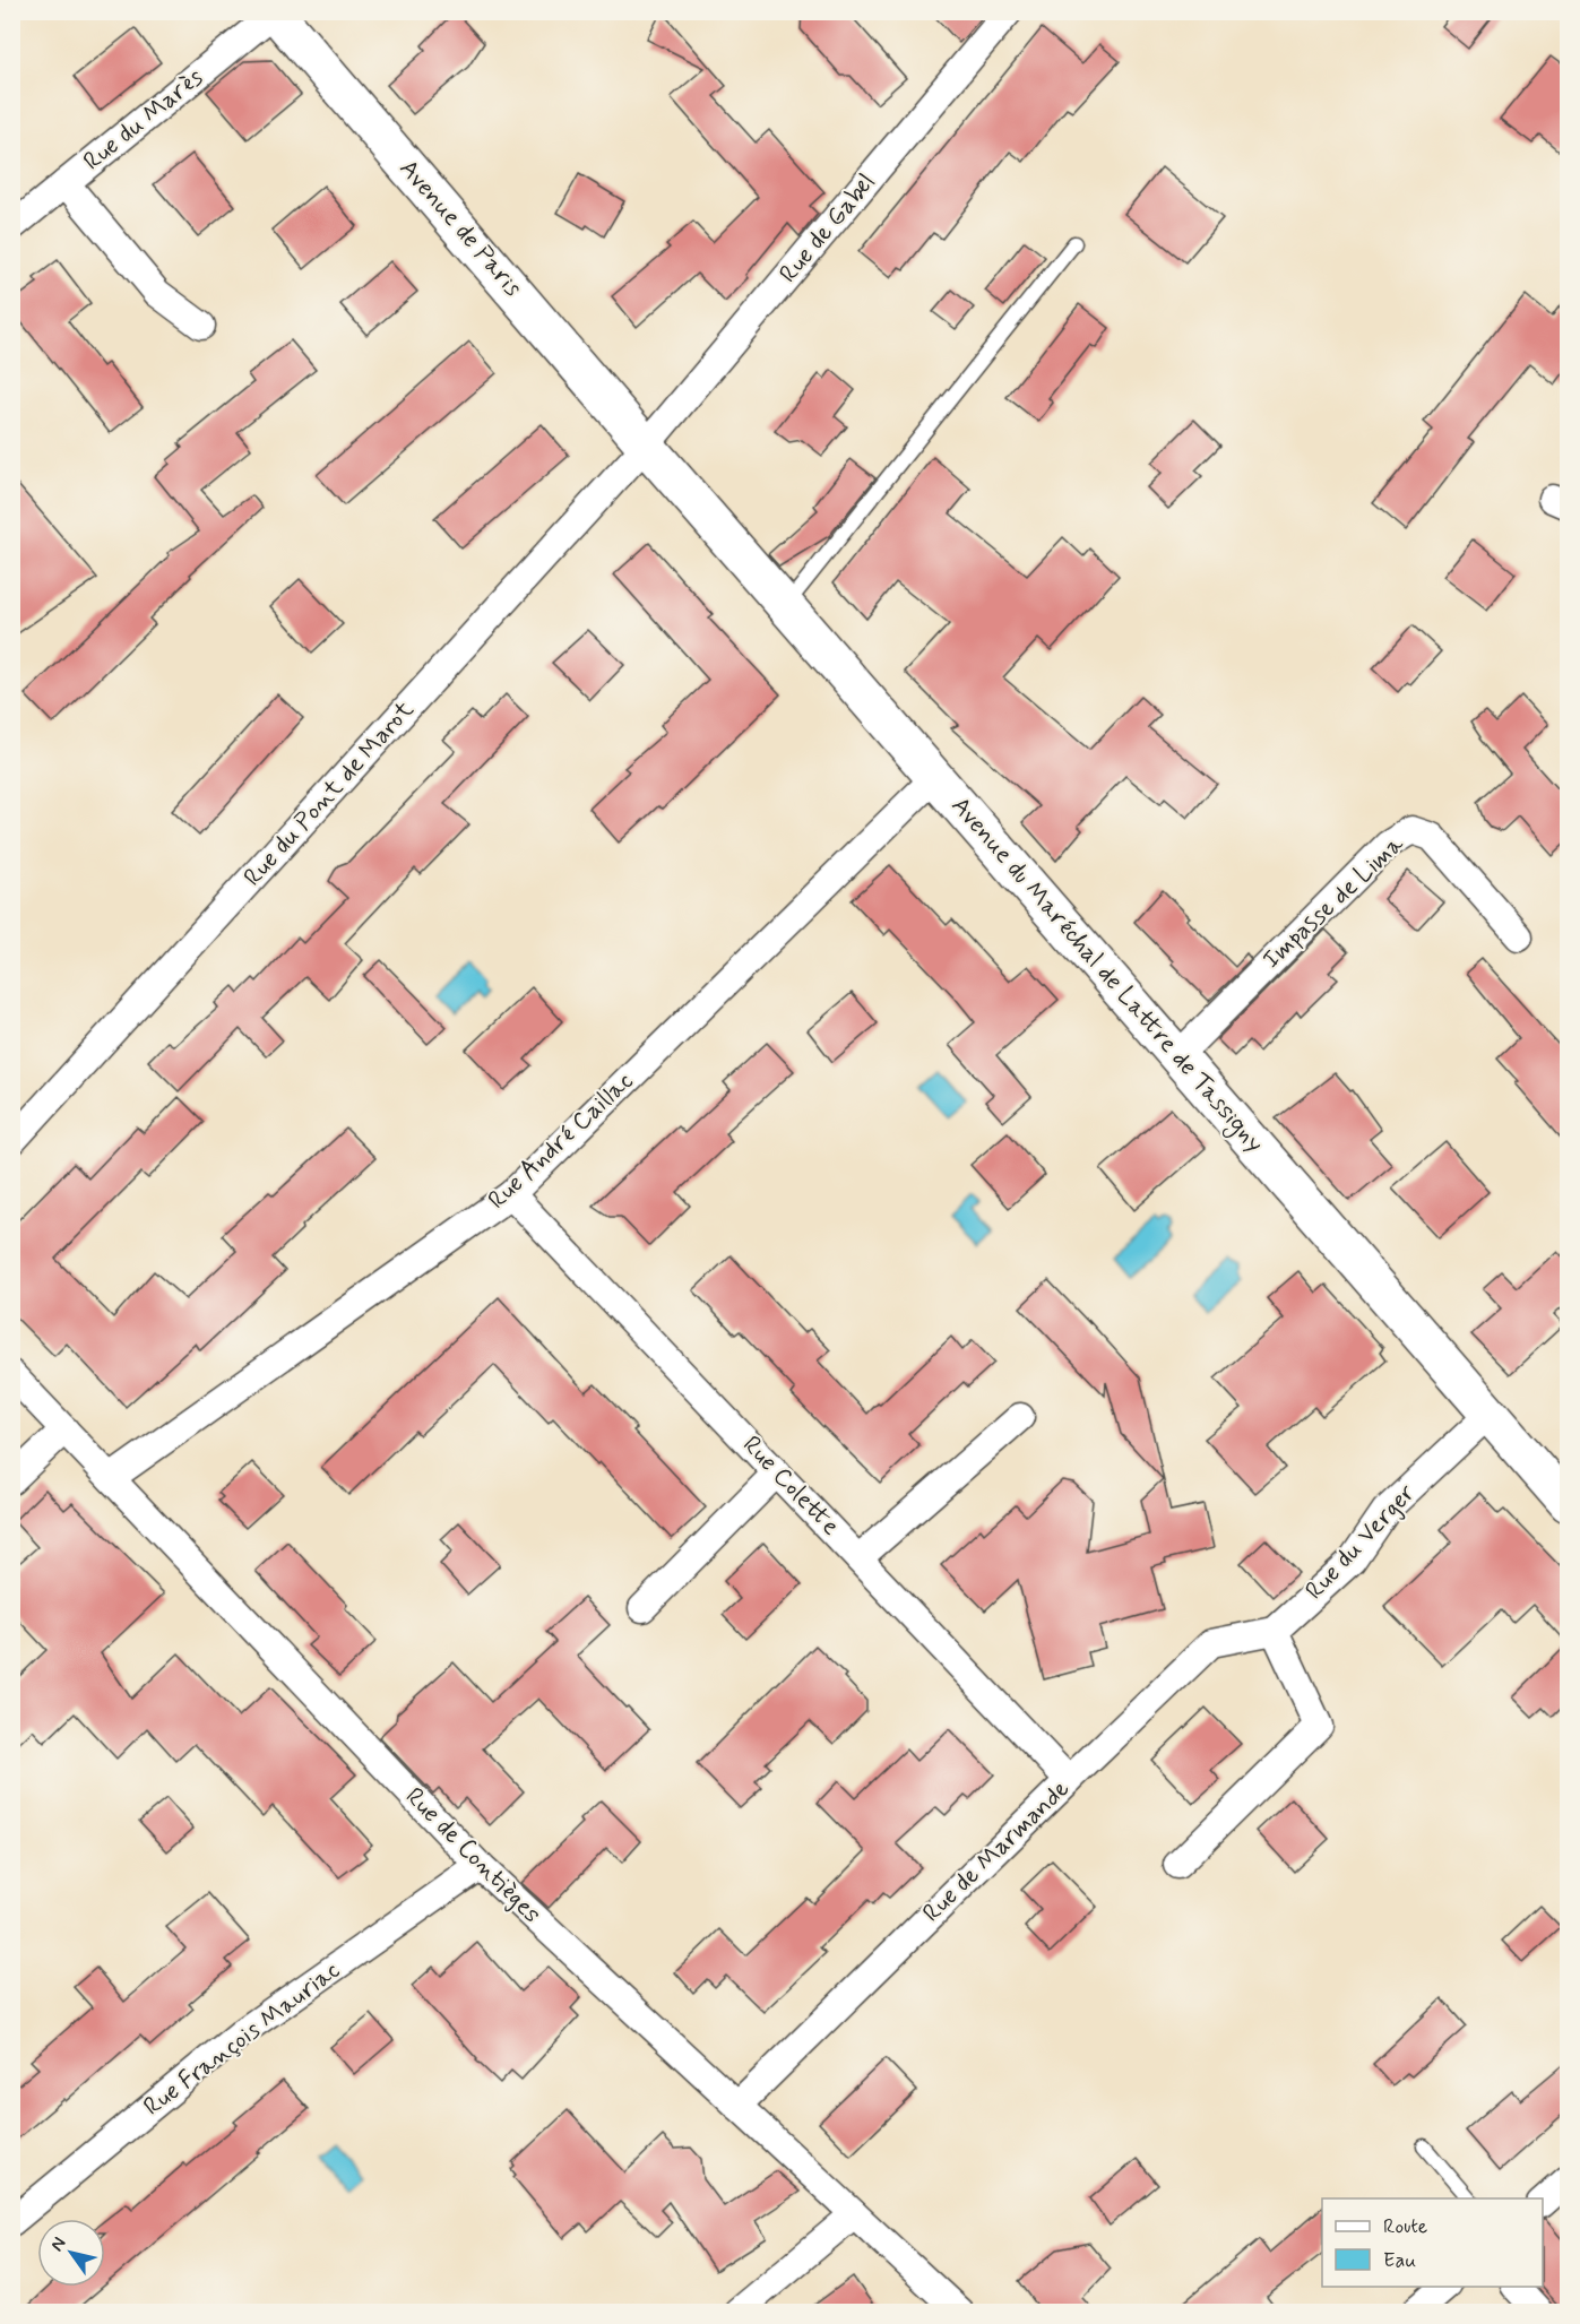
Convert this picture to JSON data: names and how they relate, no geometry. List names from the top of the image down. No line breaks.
{"streets":{"main road":["Avenue de Paris","Avenue du Maréchal de Lattre de Tassigny"],"street":["Rue du Marès","Rue de Gabel","Rue du Pont de Marot","Impasse de Lima","Rue André Caillac","Rue Colette","Rue du Verger","Rue de Marmande","Rue de Contièges","Rue François Mauriac"]},"crossings":[["Rue du Marès","Avenue de Paris"],["Avenue de Paris","Rue de Gabel"],["Avenue de Paris","Rue du Pont de Marot"],["Avenue de Paris","Avenue du Maréchal de Lattre de Tassigny"],["Rue de Gabel","Rue du Pont de Marot"],["Rue de Gabel","Avenue du Maréchal de Lattre de Tassigny"],["Rue du Pont de Marot","Avenue du Maréchal de Lattre de Tassigny"],["Impasse de Lima","Avenue du Maréchal de Lattre de Tassigny"],["Avenue du Maréchal de Lattre de Tassigny","Rue André Caillac"],["Avenue du Maréchal de Lattre de Tassigny","Rue du Verger"],["Rue André Caillac","Rue Colette"],["Rue André Caillac","Rue de Contièges"],["Rue Colette","Rue de Marmande"],["Rue du Verger","Rue de Marmande"],["Rue de Marmande","Rue de Contièges"],["Rue de Contièges","Rue François Mauriac"]],"legend":["Route","Eau"],"north":"top left"}
